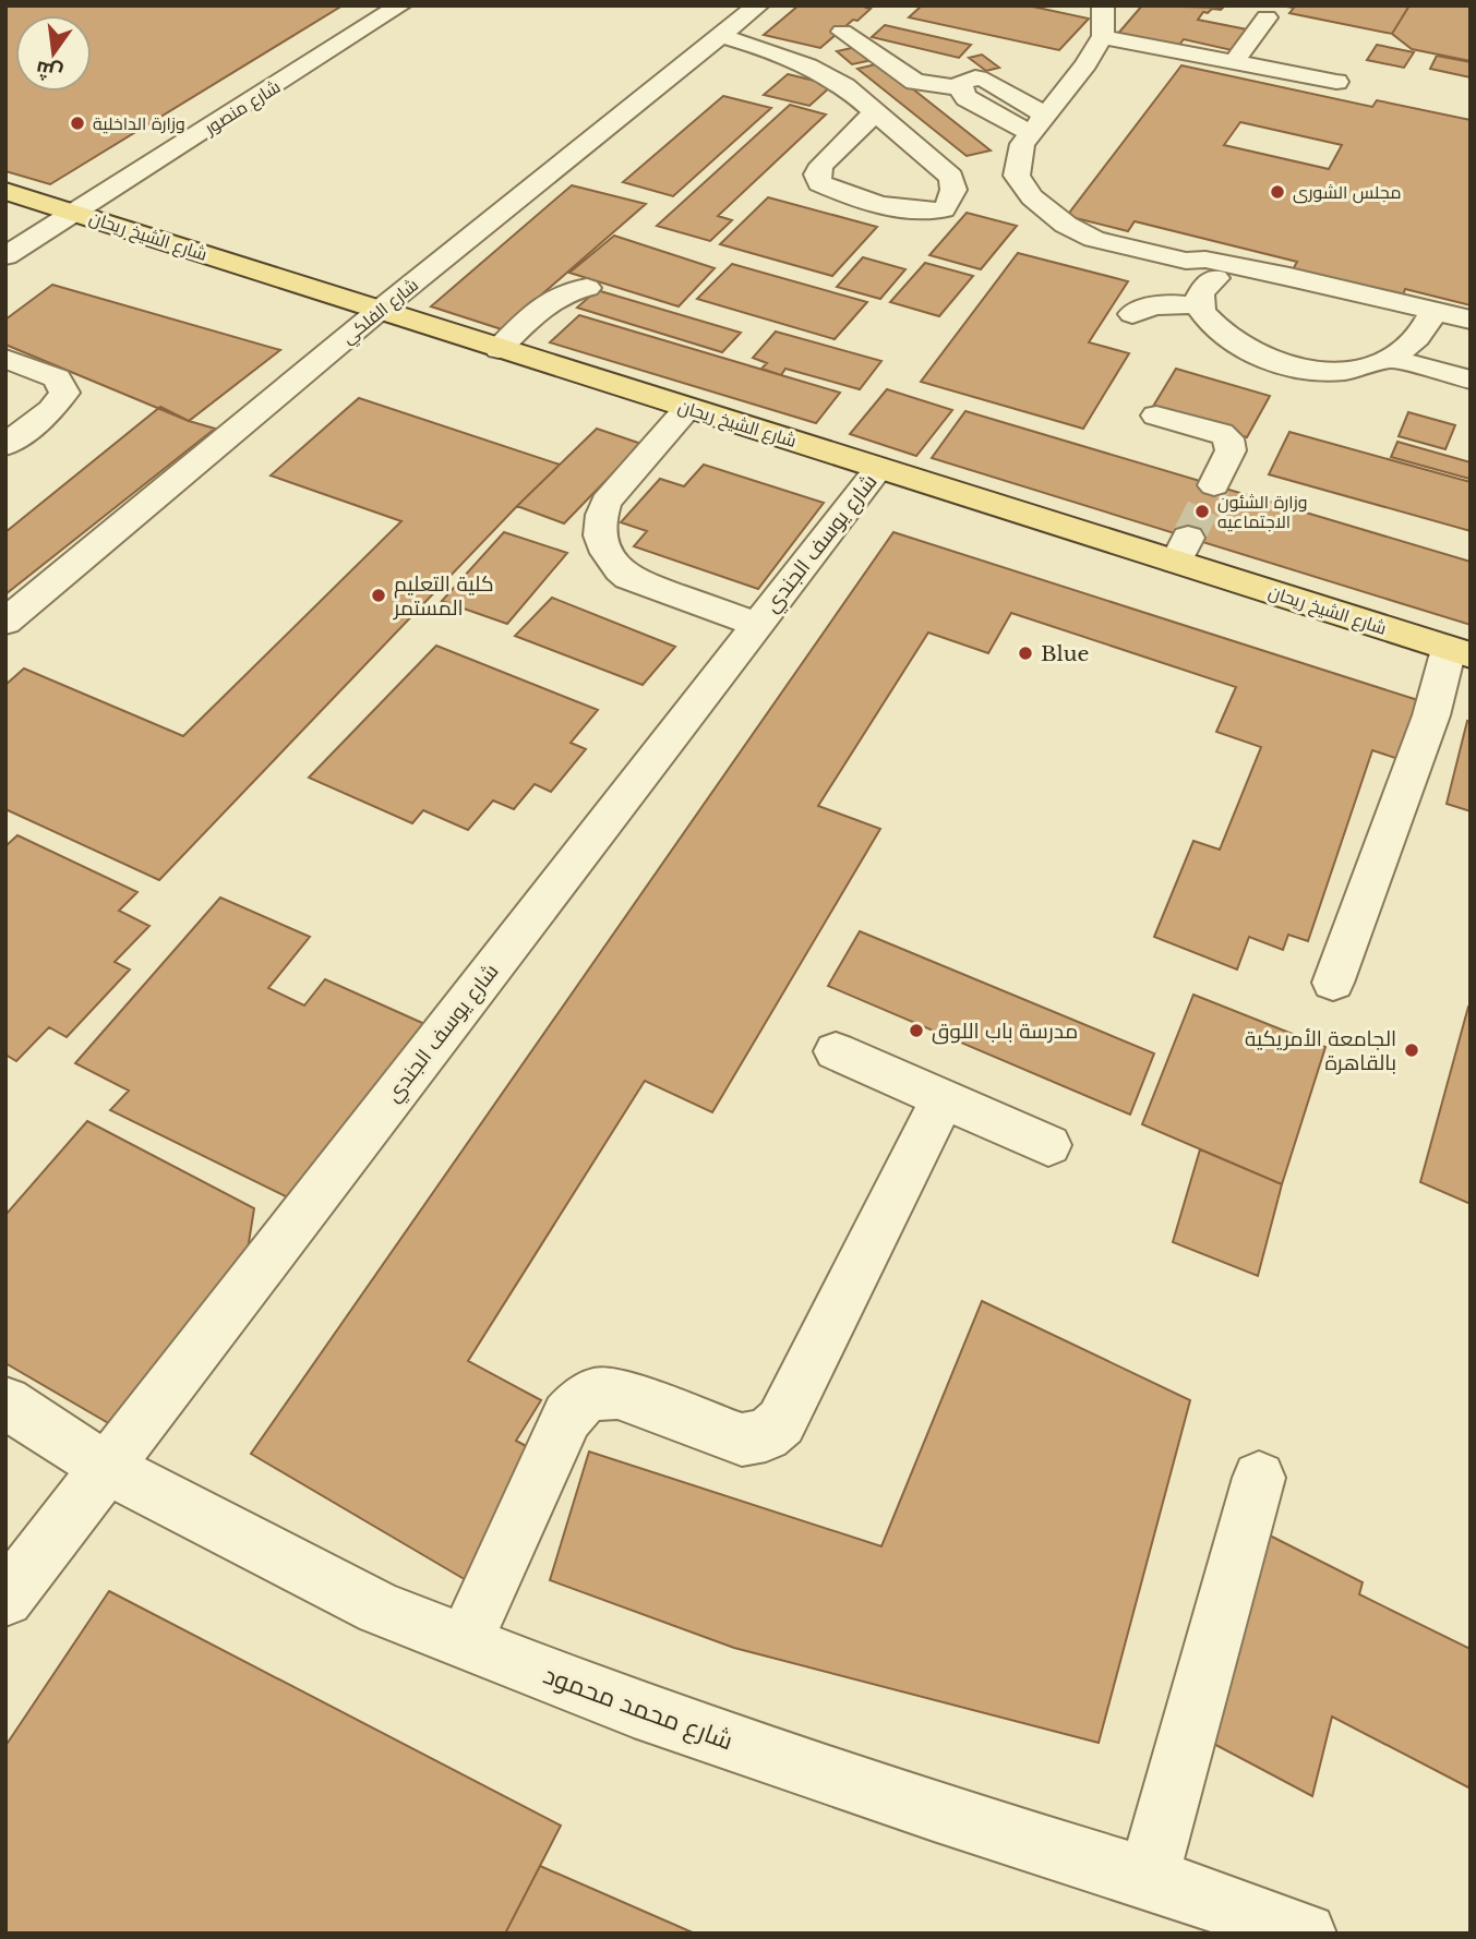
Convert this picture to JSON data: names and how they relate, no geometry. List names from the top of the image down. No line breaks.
{"streets":{"main road":["شارع الشيخ ريحان"],"street":["شارع منصور","شارع الفلكي","شارع يوسف الجندي","شارع محمد محمود"]},"crossings":[["شارع منصور","شارع الشيخ ريحان"],["شارع الشيخ ريحان","شارع الفلكي"],["شارع الشيخ ريحان","شارع يوسف الجندي"],["شارع يوسف الجندي","شارع محمد محمود"]],"places":["وزارة الداخلية","مجلس الشورى","وزارة الشئون الاجتماعيه","كلية التعليم المستمر","Blue","مدرسة باب اللوق","الجامعة الأمريكية بالقاهرة"],"north":"bottom"}
